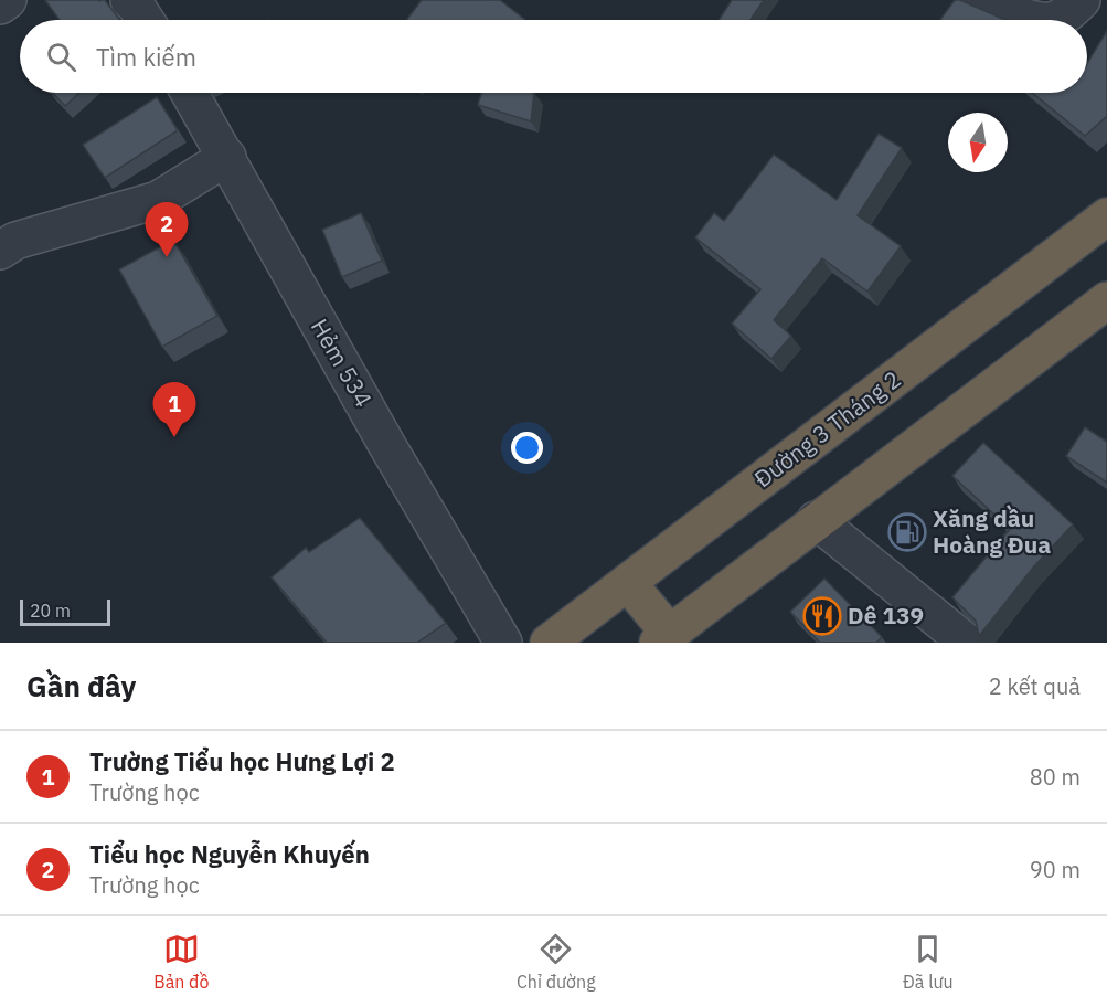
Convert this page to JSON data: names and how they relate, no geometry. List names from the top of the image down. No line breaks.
{"streets":{"highway":["Đường 3 Tháng 2"],"street":["Hẻm 534"]},"places":{"fuel station":["Xăng dầu Hoàng Đua"],"restaurant":["Dê 139"]},"scale_bar":"20 m","north":"bottom","page":{"search":"Tìm kiếm","pins":["2","1"],"scale":"20 m","heading":["Gần đây","2 kết quả"],"list":[{"mark":"1","name":"Trường Tiểu học Hưng Lợi 2","note":"Trường học","value":"80 m"},{"mark":"2","name":"Tiểu học Nguyễn Khuyến","note":"Trường học","value":"90 m"}],"nav":["Bản đồ","Chỉ đường","Đã lưu"]}}
